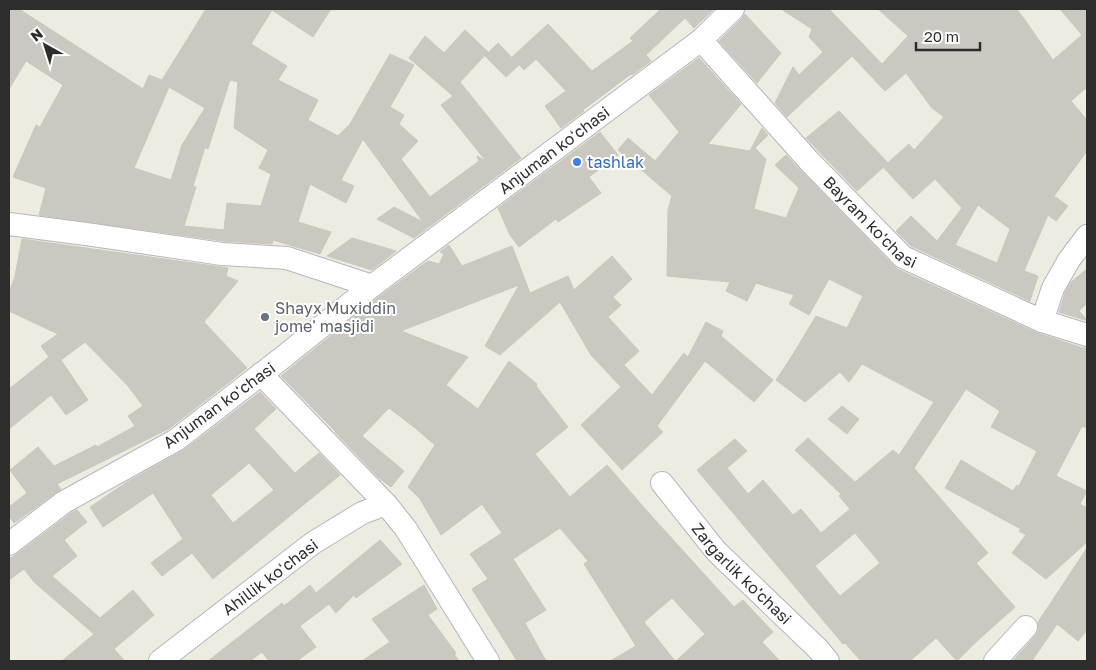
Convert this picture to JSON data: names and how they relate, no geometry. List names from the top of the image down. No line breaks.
{"streets":{"street":["Anjuman koʻchasi","Bayram ko'chasi","Zargarlik ko'chasi","Ahillik koʻchasi"]},"crossings":[["Anjuman koʻchasi","Bayram ko'chasi"]],"places":["tashlak","Shayx Muxiddin jome' masjidi"],"scale_bar":"20 m","north":"top left"}
